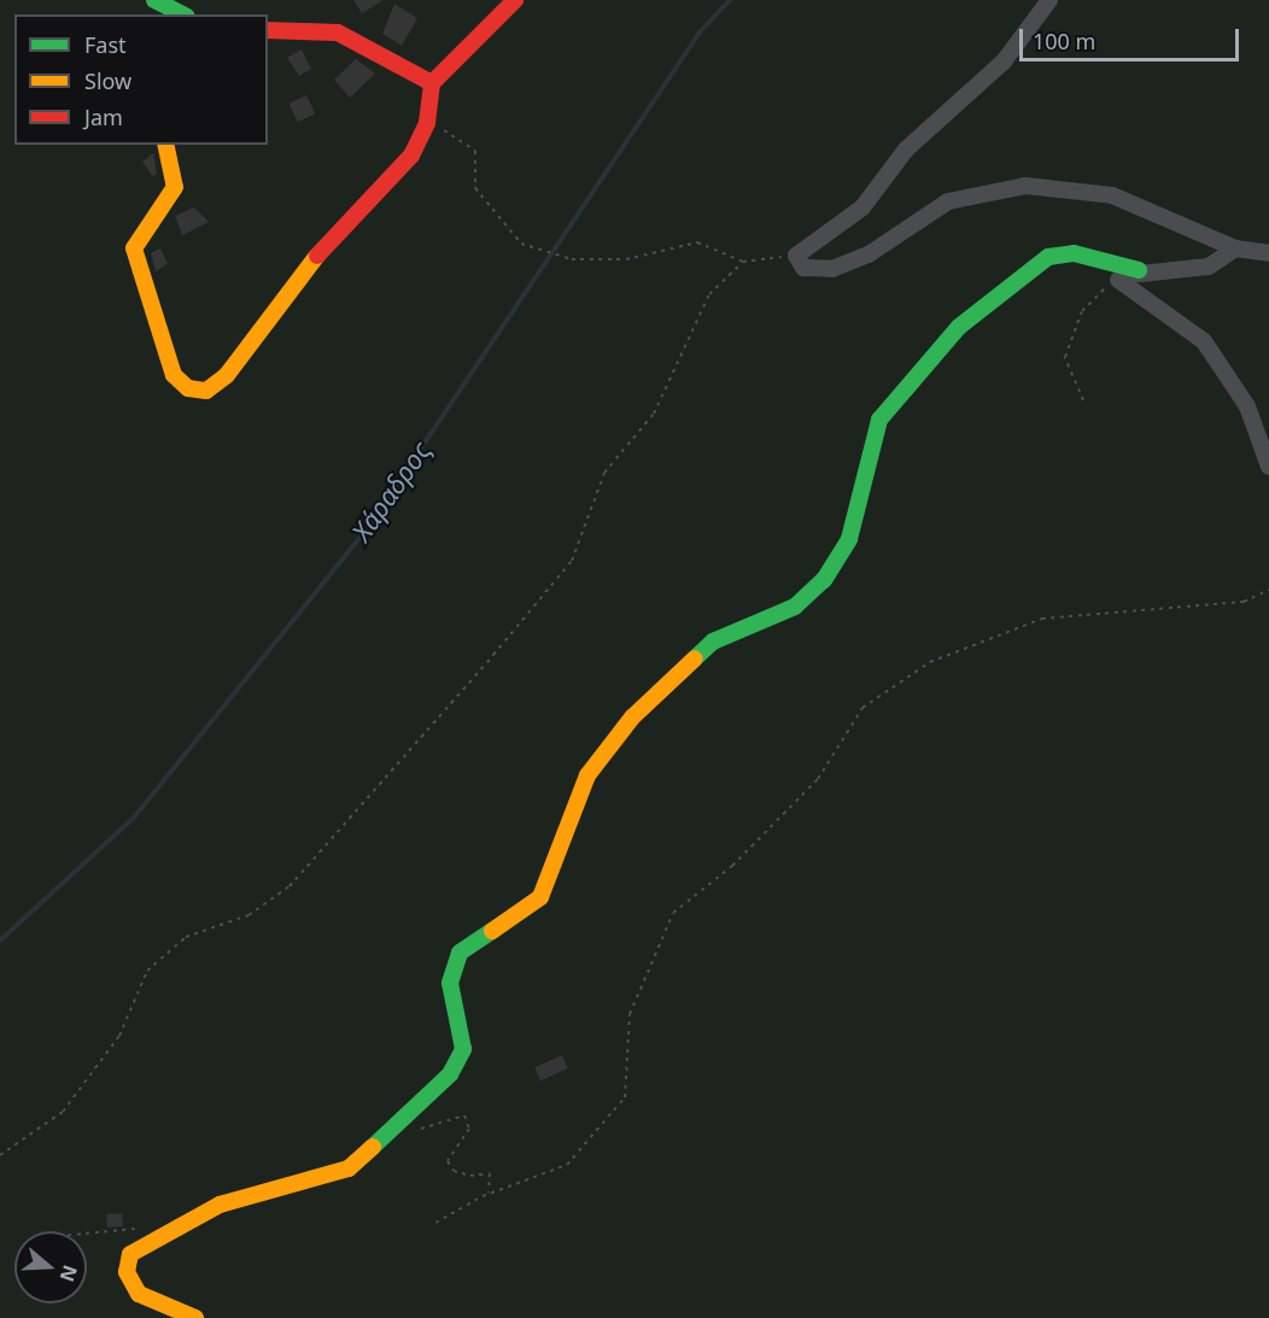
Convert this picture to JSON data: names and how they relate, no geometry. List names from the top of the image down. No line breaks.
{"water":["Χάραδρος"],"legend":["Fast","Slow","Jam"],"scale_bar":"100 m","north":"right"}
